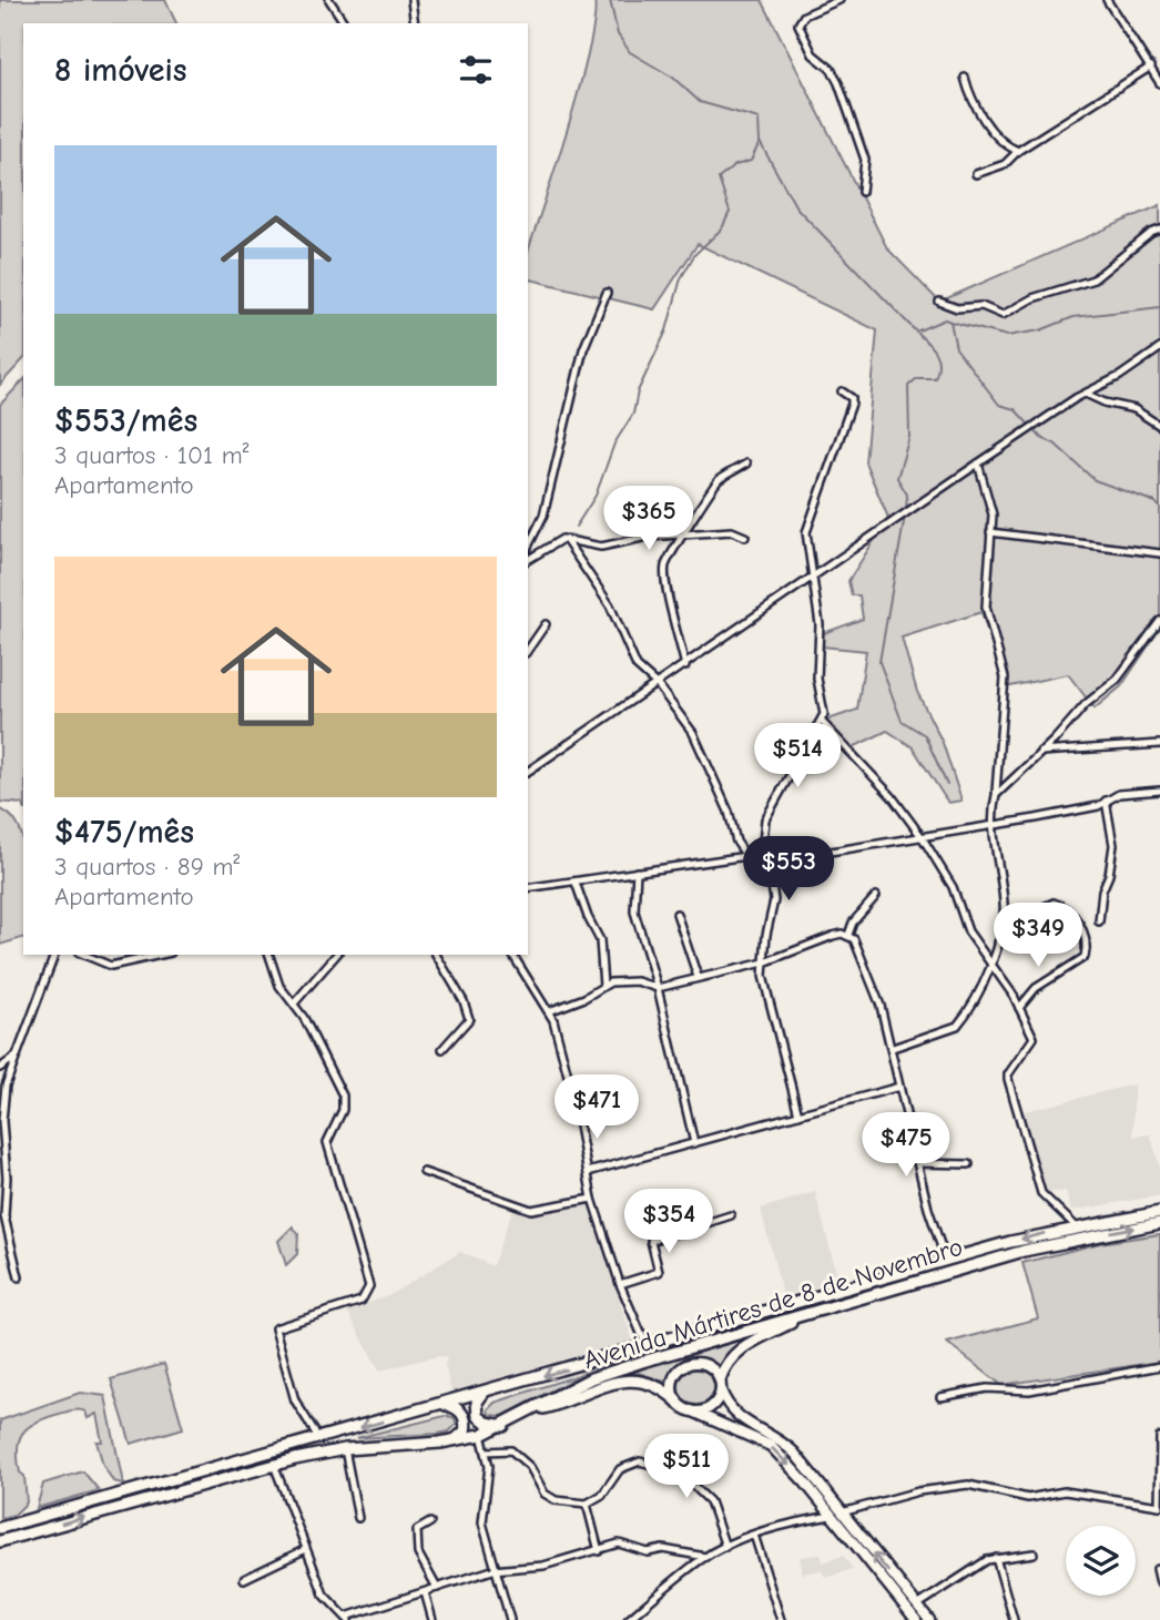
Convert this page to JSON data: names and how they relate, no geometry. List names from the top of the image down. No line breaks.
{"streets":{"main road":["Avenida Mártires de 8 de Novembro"]},"page":{"heading":"8 imóveis","list":[{"name":"$553/mês","note":"3 quartos · 101 m² · Apartamento"},{"name":"$475/mês","note":"3 quartos · 89 m² · Apartamento"}],"price":["$365","$514","$553","$349","$471","$475","$354","$511"]}}
